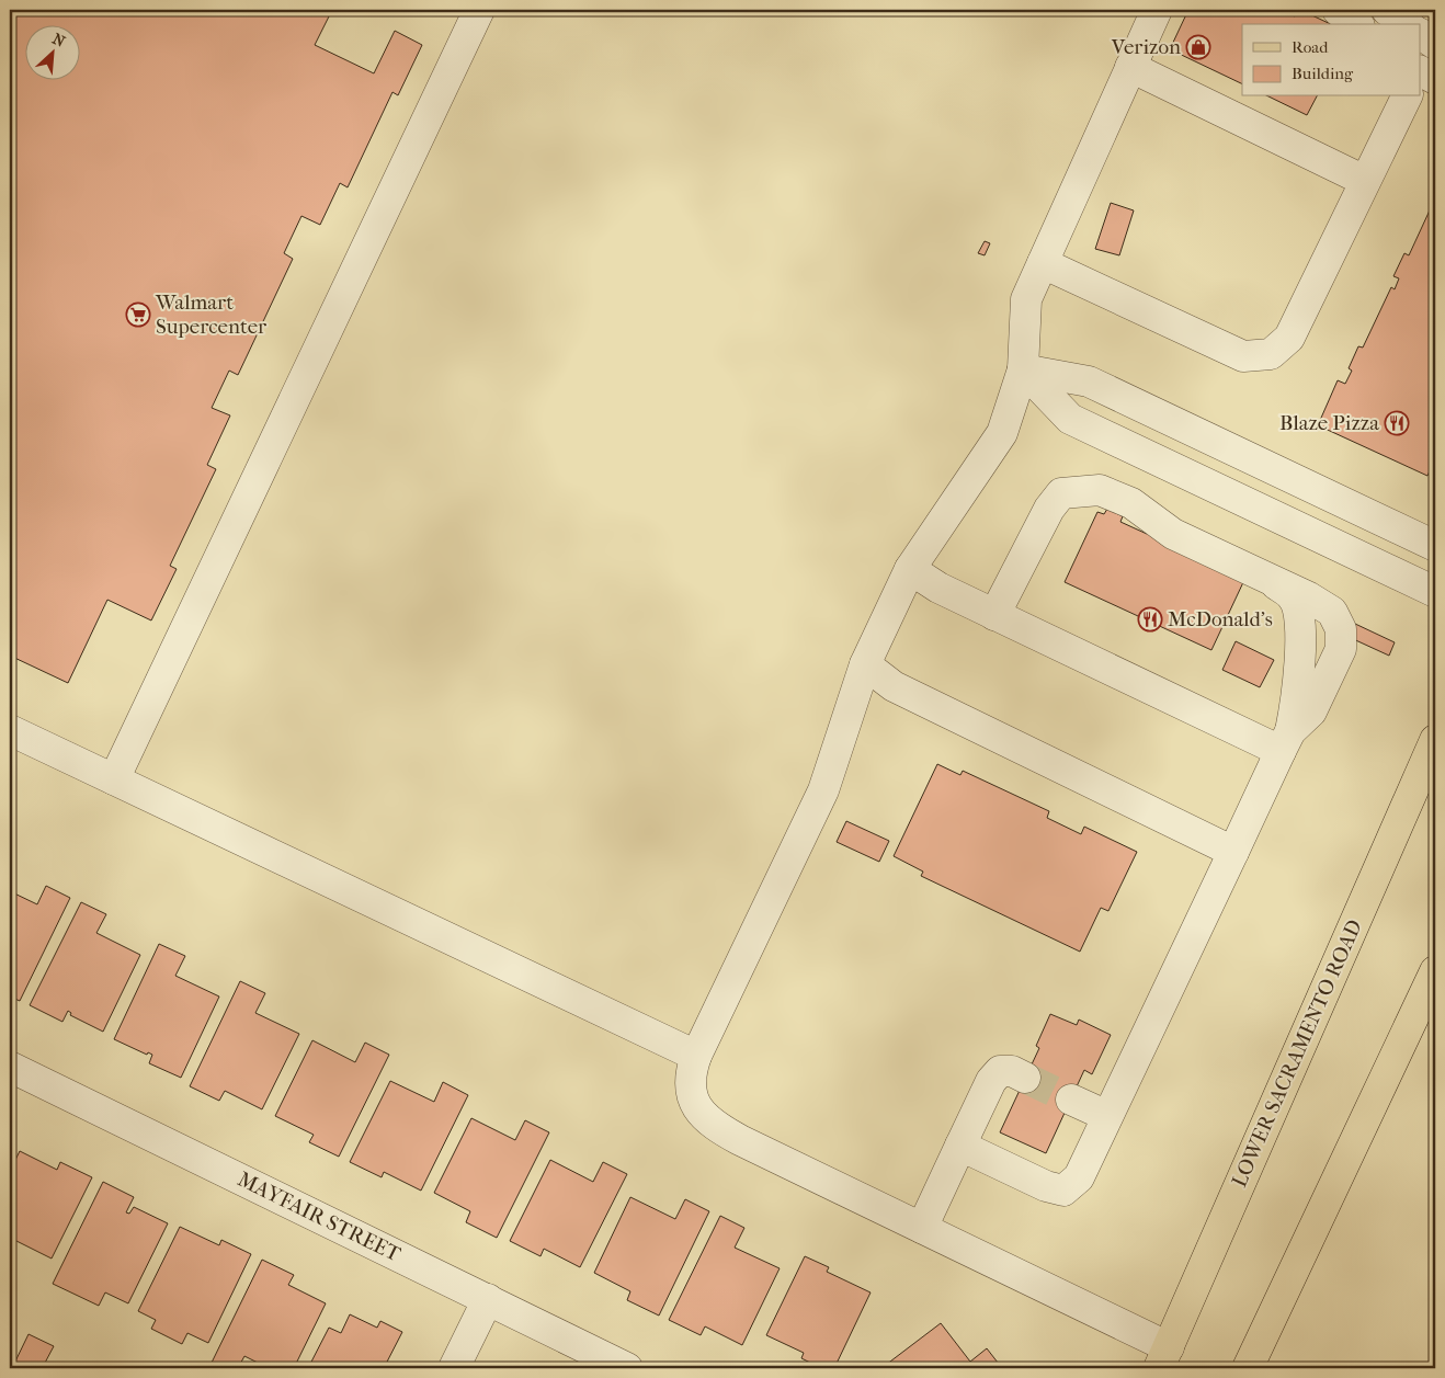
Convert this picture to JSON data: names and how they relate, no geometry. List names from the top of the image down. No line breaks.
{"streets":{"main road":["LOWER SACRAMENTO ROAD"],"street":["MAYFAIR STREET"]},"places":{"shop":["Verizon"],"supermarket":["Walmart Supercenter"],"restaurant":["Blaze Pizza","McDonald's"]},"legend":["Road","Building"],"north":"top right"}
